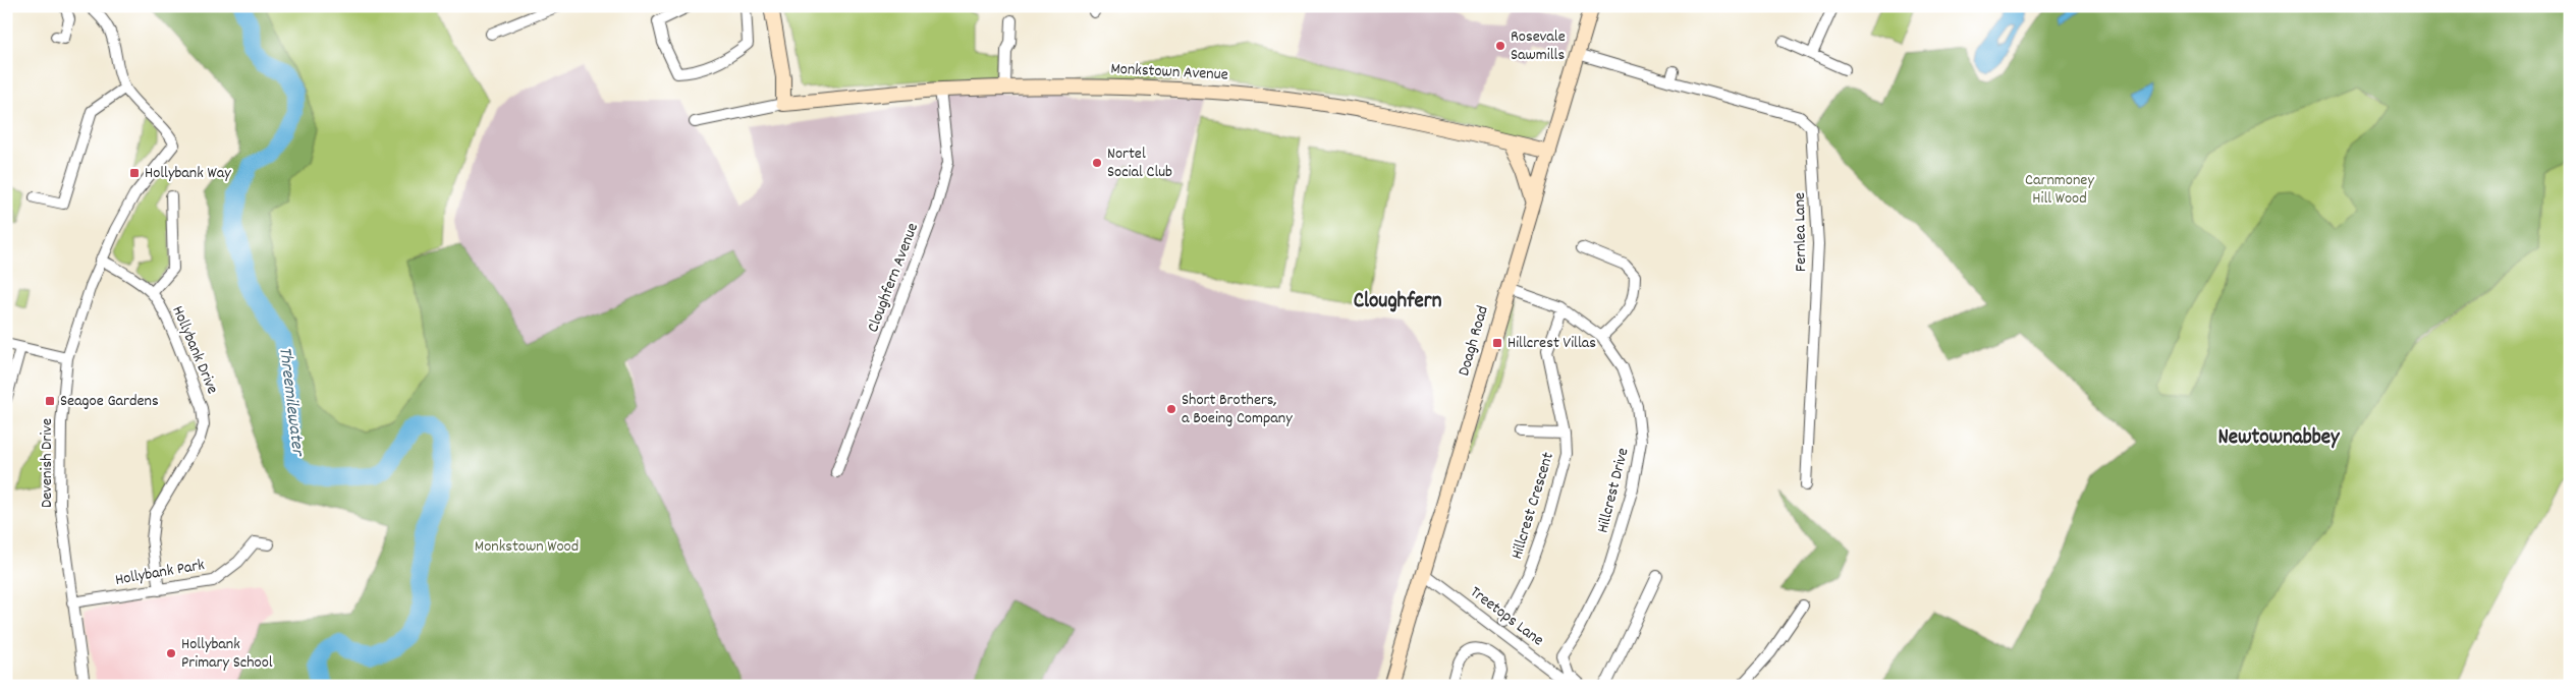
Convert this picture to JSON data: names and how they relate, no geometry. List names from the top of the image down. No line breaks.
{"streets":{"street":["Monkstown Avenue","Fernlea Lane","Cloughfern Avenue","Doagh Road","Hollybank Drive","Devenish Drive","Hillcrest Drive","Hillcrest Crescent","Hollybank Park","Treetops Lane"]},"crossings":[["Monkstown Avenue","Cloughfern Avenue"],["Monkstown Avenue","Doagh Road"],["Fernlea Lane","Doagh Road"],["Doagh Road","Hillcrest Drive"],["Doagh Road","Treetops Lane"],["Hollybank Drive","Devenish Drive"],["Hollybank Drive","Hollybank Park"],["Devenish Drive","Hollybank Park"],["Hillcrest Drive","Hillcrest Crescent"]],"districts":["Cloughfern","Newtownabbey"],"water":["Threemilewater"],"parks":["Carnmoney Hill Wood","Monkstown Wood"],"places":{"other":["Rosevale Sawmills","Nortel Social Club","Short Brothers, a Boeing Company","Hollybank Primary School"],"transit":["Hollybank Way","Hillcrest Villas","Seagoe Gardens"]}}
